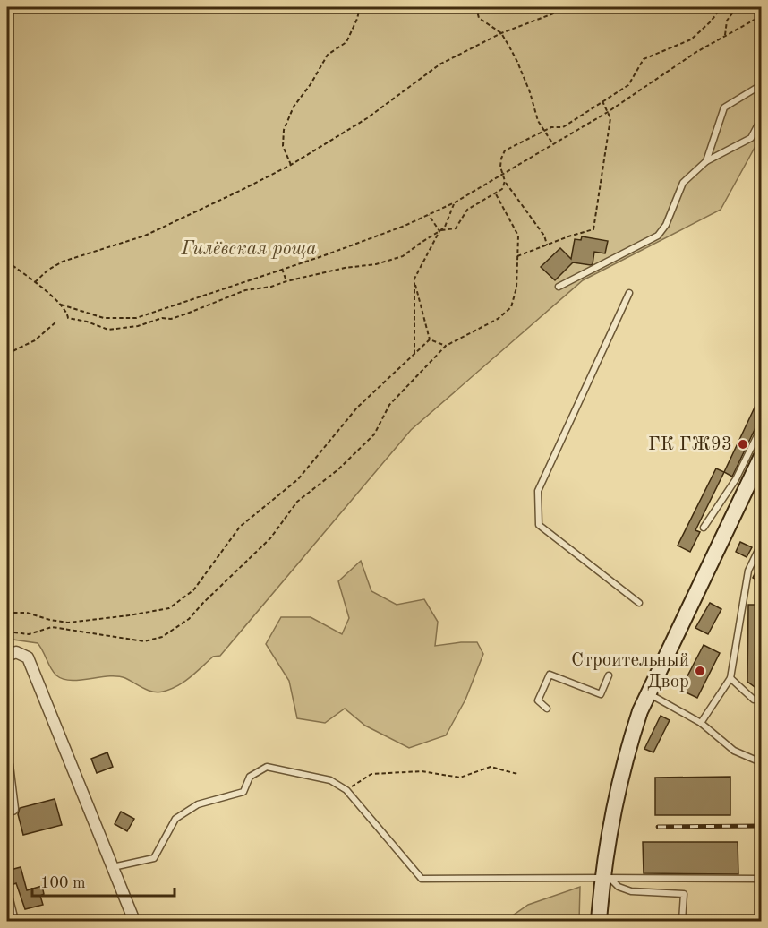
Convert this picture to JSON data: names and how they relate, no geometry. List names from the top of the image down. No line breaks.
{"parks":["Гилёвская роща"],"places":["ГК ГЖ93","Строительный Двор"],"scale_bar":"100 m"}
